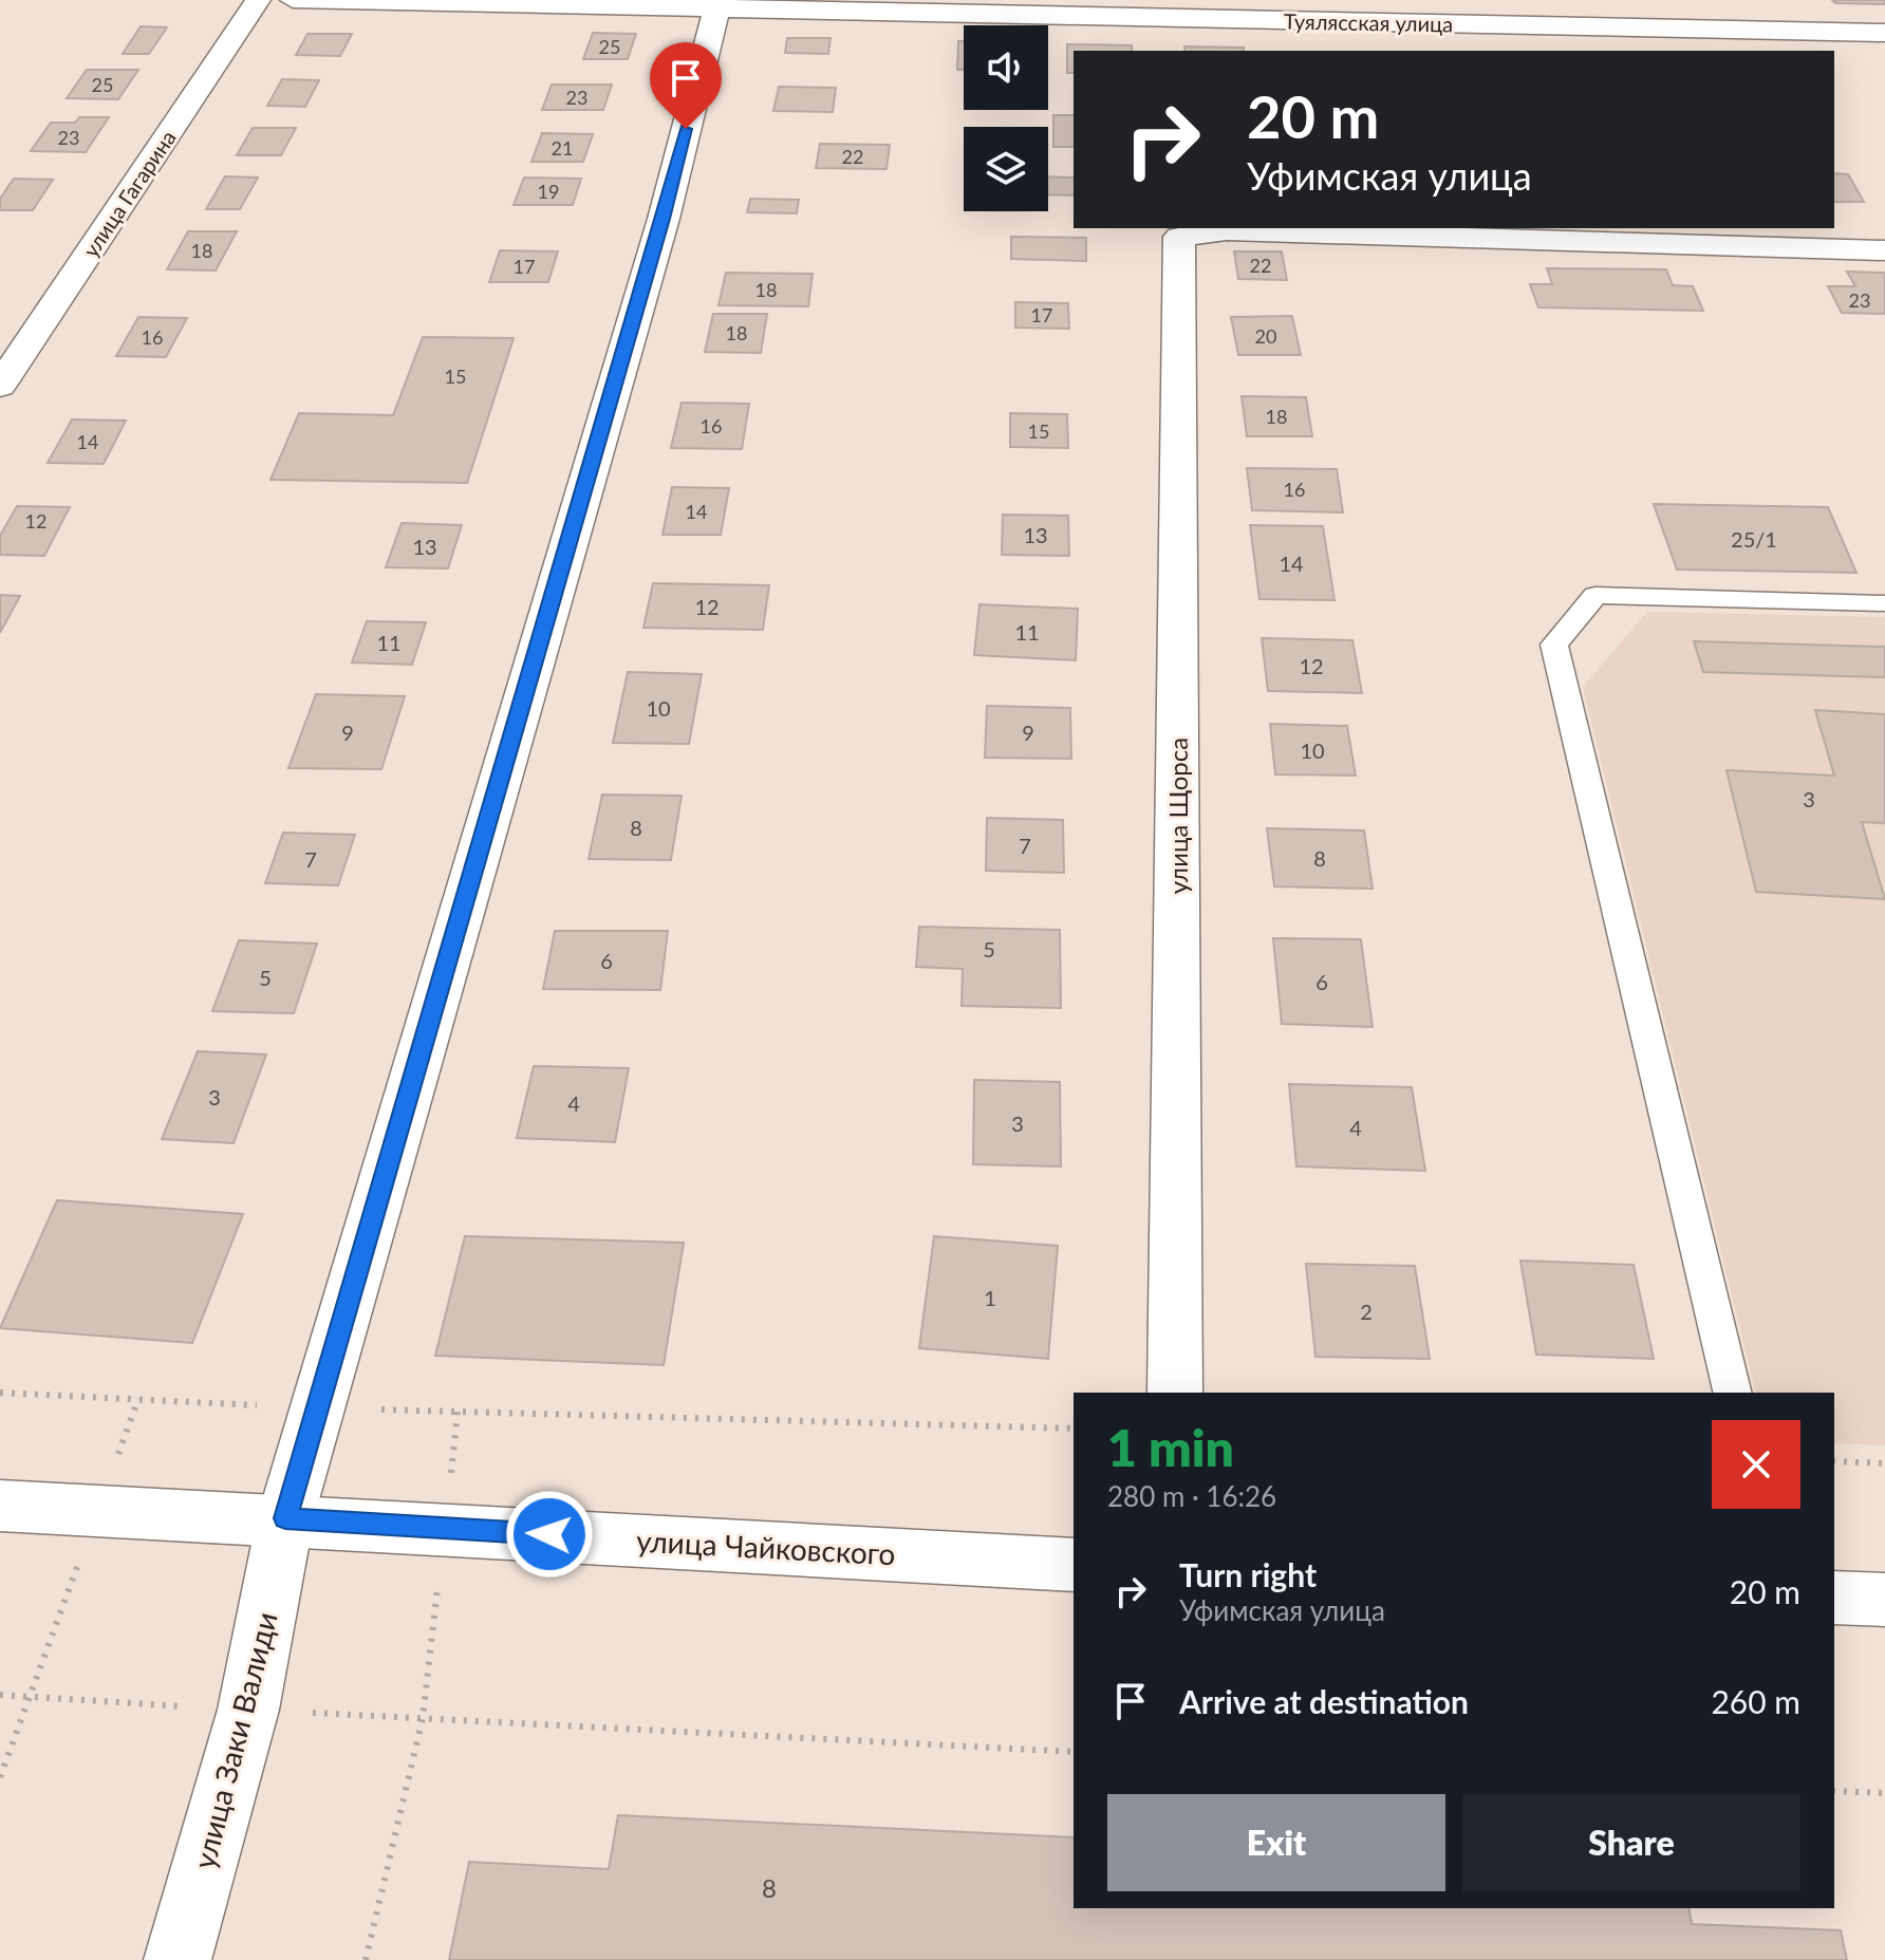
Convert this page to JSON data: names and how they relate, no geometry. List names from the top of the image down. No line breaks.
{"streets":{"street":["Туялясская улица","улица Гагарина","улица Щорса","улица Чайковского","улица Заки Валиди"]},"crossings":[["Туялясская улица","улица Заки Валиди"],["улица Чайковского","улица Заки Валиди"]],"house_numbers":["25","25","23","23","21","22","19","18","22","17","18","23","17","18","20","16","15","18","16","15","14","16","14","12","13","25/1","13","14","12","11","11","12","10","9","9","10","3","8","7","8","7","5","6","5","6","3","4","3","4","1","2","8"],"page":{"turn":["20 m","Уфимская улица"],"heading":["1 min","280 m · 16:26"],"list":[{"name":"Turn right","note":"Уфимская улица","value":"20 m"},{"name":"Arrive at destination","value":"260 m"}],"buttons":["Exit","Share"]}}
